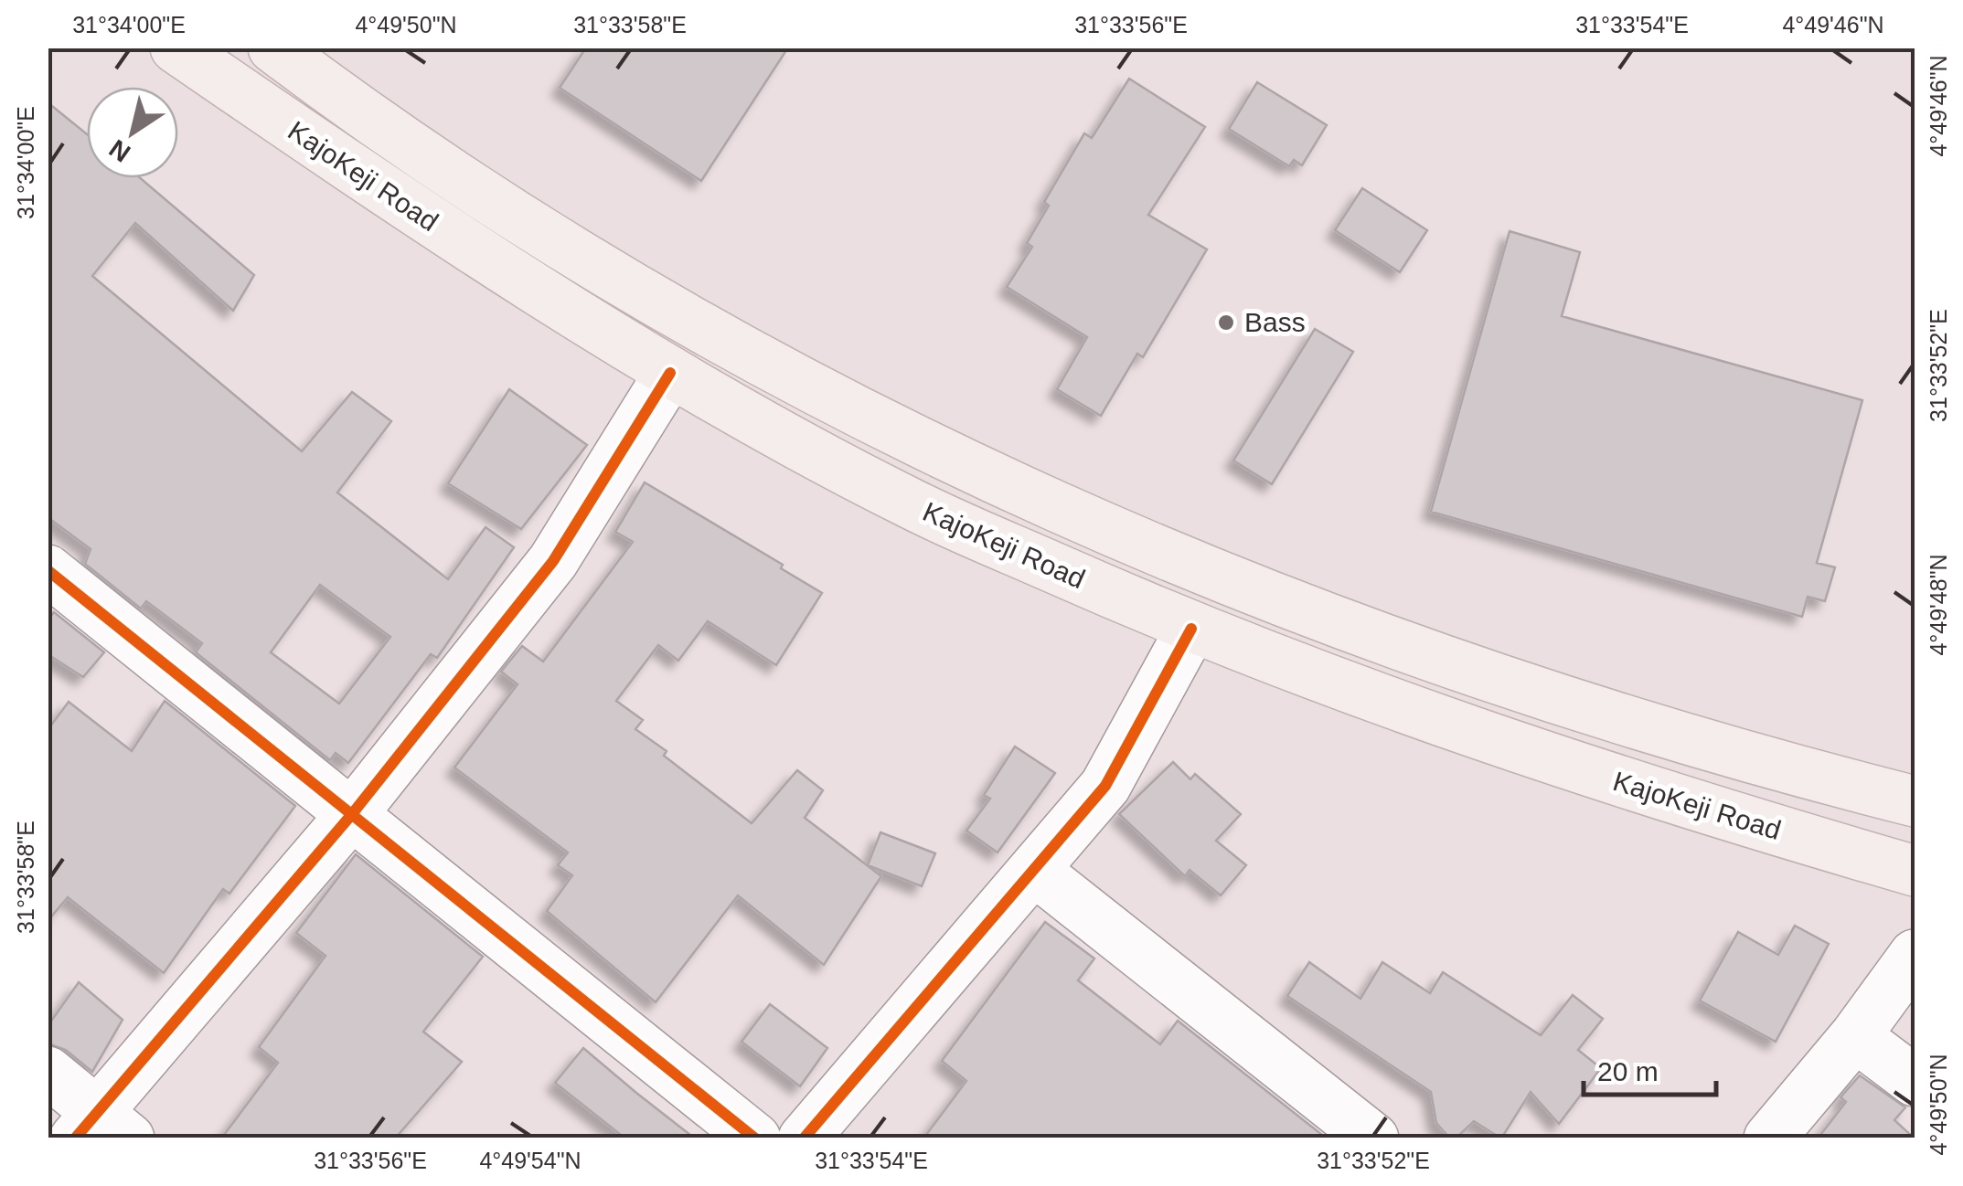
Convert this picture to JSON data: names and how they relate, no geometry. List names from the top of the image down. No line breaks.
{"streets":{"main road":["KajoKeji Road"]},"places":["Bass"],"scale_bar":"20 m","north":"bottom left","coordinates":["31°34'00\"E","4°49'50\"N","31°33'58\"E","31°33'56\"E","31°33'54\"E","4°49'46\"N","31°33'52\"E","4°49'48\"N","4°49'54\"N"]}
